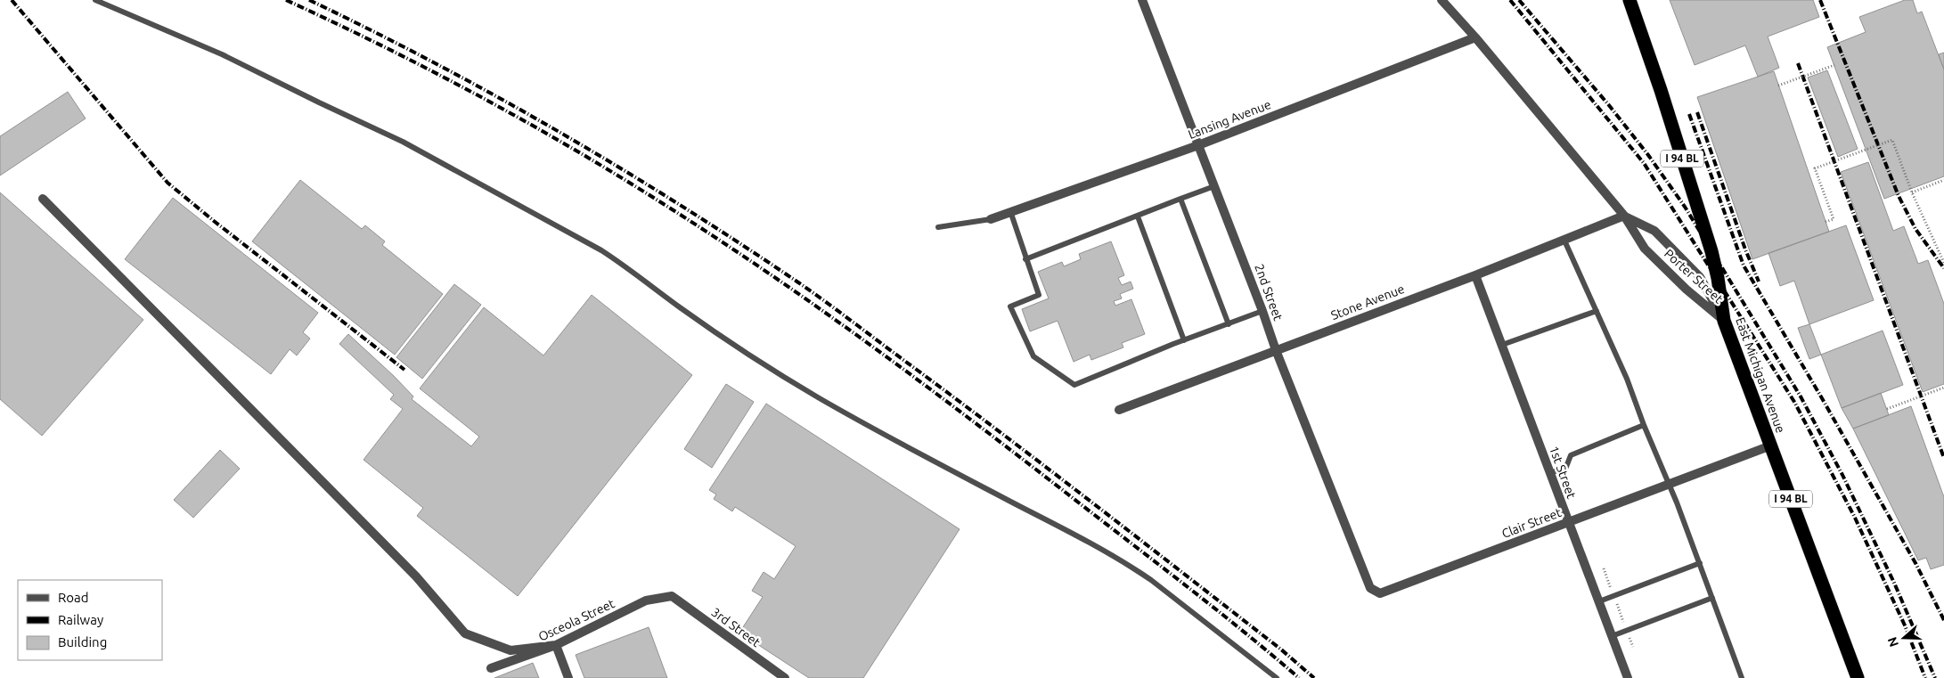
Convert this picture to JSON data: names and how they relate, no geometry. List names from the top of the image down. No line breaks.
{"streets":{"highway":["I 94 BL","East Michigan Avenue"],"street":["Lansing Avenue","Porter Street","2nd Street","Stone Avenue","1st Street","Clair Street","Osceola Street","3rd Street"]},"crossings":[["Lansing Avenue","Porter Street"],["Lansing Avenue","2nd Street"],["Porter Street","Stone Avenue"],["Porter Street","East Michigan Avenue"],["2nd Street","Stone Avenue"],["2nd Street","Clair Street"],["Stone Avenue","1st Street"],["East Michigan Avenue","Clair Street"],["1st Street","Clair Street"],["Osceola Street","3rd Street"]],"legend":["Road","Railway","Building"],"north":"left"}
